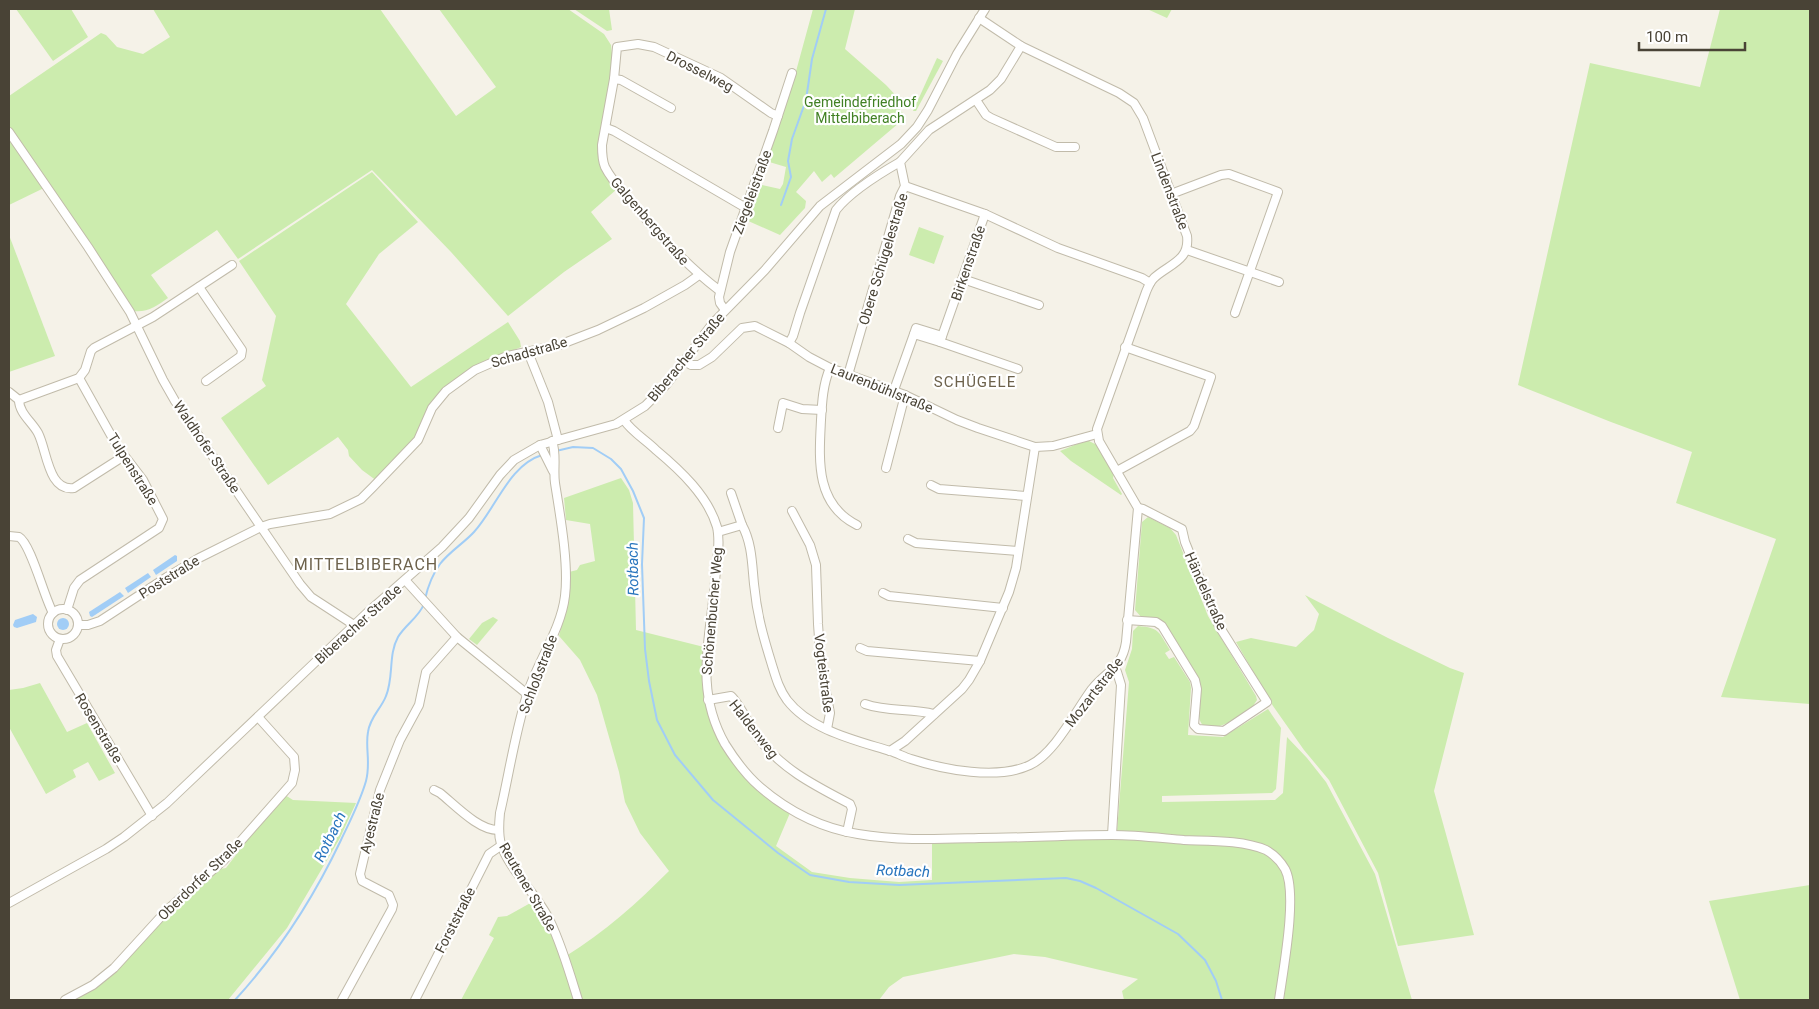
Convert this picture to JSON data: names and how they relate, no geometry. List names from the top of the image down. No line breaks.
{"streets":{"street":["Drosselweg","Lindenstraße","Ziegeleistraße","Galgenbergstraße","Obere Schügelestraße","Birkenstraße","Schadstraße","Biberacher Straße","Laurenbühlstraße","Waldhofer Straße","Tulpenstraße","Poststraße","Händelstraße","Schönenbucher Weg","Vogteistraße","Schloßstraße","Mozartstraße","Rosenstraße","Haldenweg","Ayestraße","Oberdorfer Straße","Reutener Straße","Forststraße"]},"crossings":[["Drosselweg","Ziegeleistraße"],["Drosselweg","Galgenbergstraße"],["Lindenstraße","Biberacher Straße"],["Lindenstraße","Laurenbühlstraße"],["Ziegeleistraße","Galgenbergstraße"],["Ziegeleistraße","Biberacher Straße"],["Galgenbergstraße","Schadstraße"],["Obere Schügelestraße","Birkenstraße"],["Obere Schügelestraße","Laurenbühlstraße"],["Schadstraße","Waldhofer Straße"],["Schadstraße","Poststraße"],["Schadstraße","Schloßstraße"],["Biberacher Straße","Laurenbühlstraße"],["Biberacher Straße","Waldhofer Straße"],["Biberacher Straße","Schönenbucher Weg"],["Biberacher Straße","Schloßstraße"],["Biberacher Straße","Rosenstraße"],["Biberacher Straße","Oberdorfer Straße"],["Waldhofer Straße","Poststraße"],["Tulpenstraße","Poststraße"],["Tulpenstraße","Rosenstraße"],["Poststraße","Rosenstraße"],["Händelstraße","Mozartstraße"],["Schönenbucher Weg","Haldenweg"],["Vogteistraße","Mozartstraße"],["Schloßstraße","Reutener Straße"],["Reutener Straße","Forststraße"]],"districts":["SCHÜGELE","MITTELBIBERACH"],"water":["Rotbach"],"parks":["Gemeindefriedhof Mittelbiberach"],"scale_bar":"100 m"}
